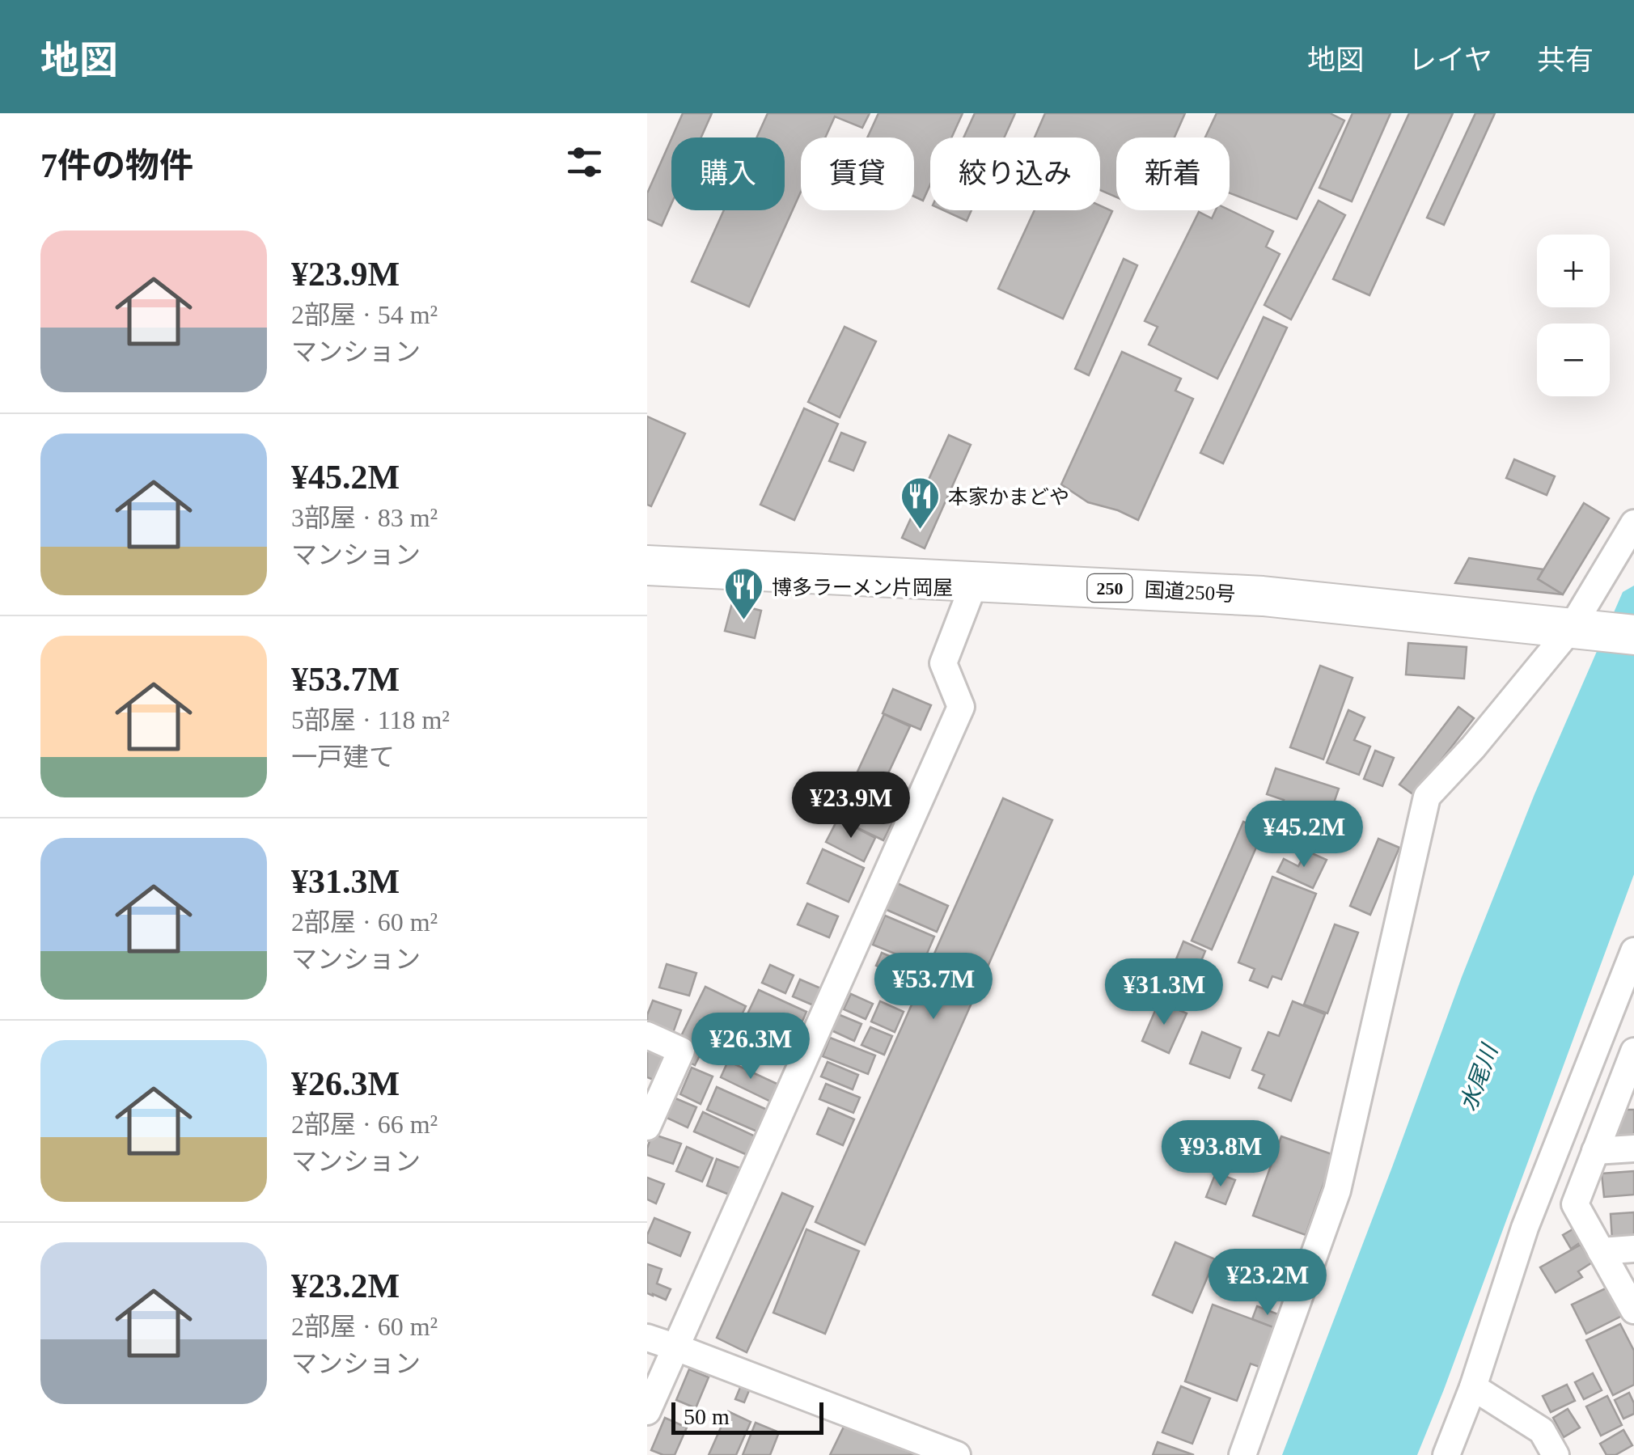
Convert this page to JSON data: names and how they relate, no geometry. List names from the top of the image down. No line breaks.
{"streets":{"highway":["250","国道250号"]},"water":["水尾川"],"places":{"restaurant":["本家かまどや","博多ラーメン片岡屋"]},"scale_bar":"50 m","page":{"header":"地図","nav":["地図","レイヤ","共有"],"heading":"7件の物件","chip":["購入","賃貸","絞り込み","新着"],"list":[{"name":"¥23.9M","note":"2部屋 · 54 m² · マンション"},{"name":"¥45.2M","note":"3部屋 · 83 m² · マンション"},{"name":"¥53.7M","note":"5部屋 · 118 m² · 一戸建て"},{"name":"¥31.3M","note":"2部屋 · 60 m² · マンション"},{"name":"¥26.3M","note":"2部屋 · 66 m² · マンション"},{"name":"¥23.2M","note":"2部屋 · 60 m² · マンション"}],"map_buttons":["+","−"],"price":["¥23.9M","¥45.2M","¥53.7M","¥31.3M","¥26.3M","¥93.8M","¥23.2M"],"scale":"50 m"}}
